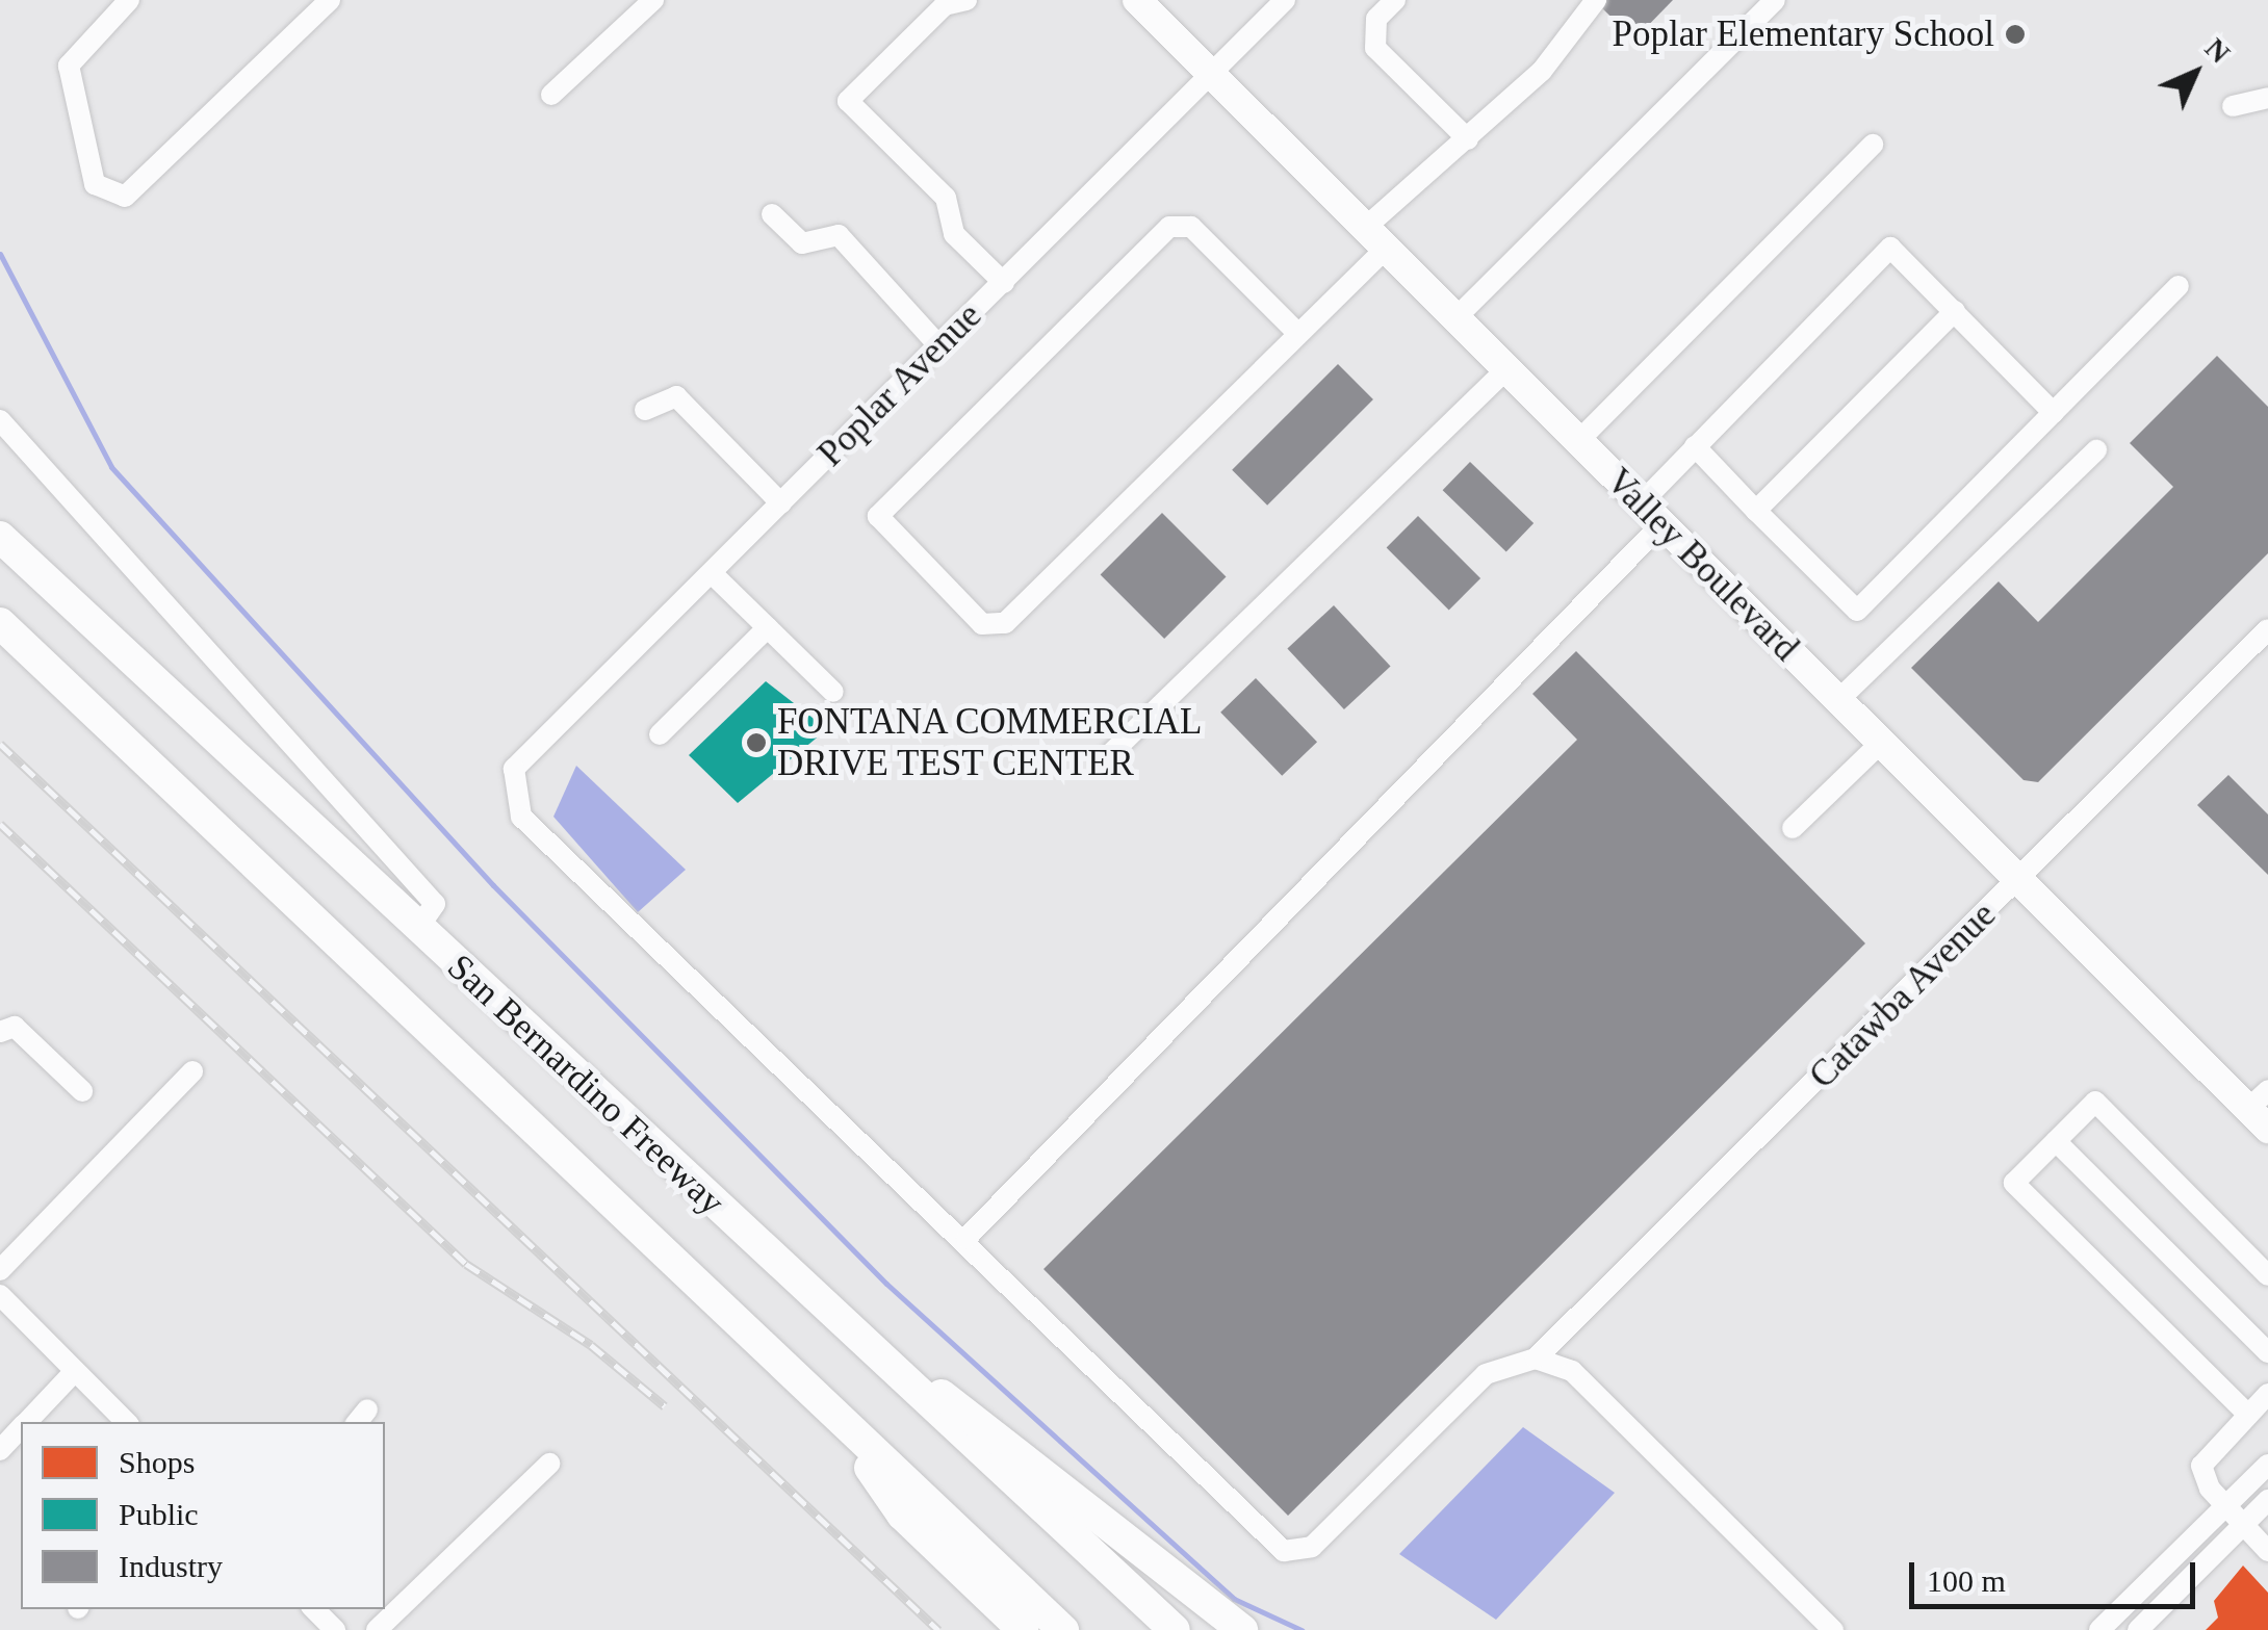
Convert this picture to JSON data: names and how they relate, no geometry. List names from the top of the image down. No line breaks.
{"streets":{"highway":["San Bernardino Freeway"],"main road":["Valley Boulevard"],"street":["Poplar Avenue","Catawba Avenue"]},"crossings":[["Poplar Avenue","Valley Boulevard"],["Valley Boulevard","Catawba Avenue"]],"places":["Poplar Elementary School","FONTANA COMMERCIAL DRIVE TEST CENTER"],"legend":["Shops","Public","Industry"],"scale_bar":"100 m","north":"top right"}
